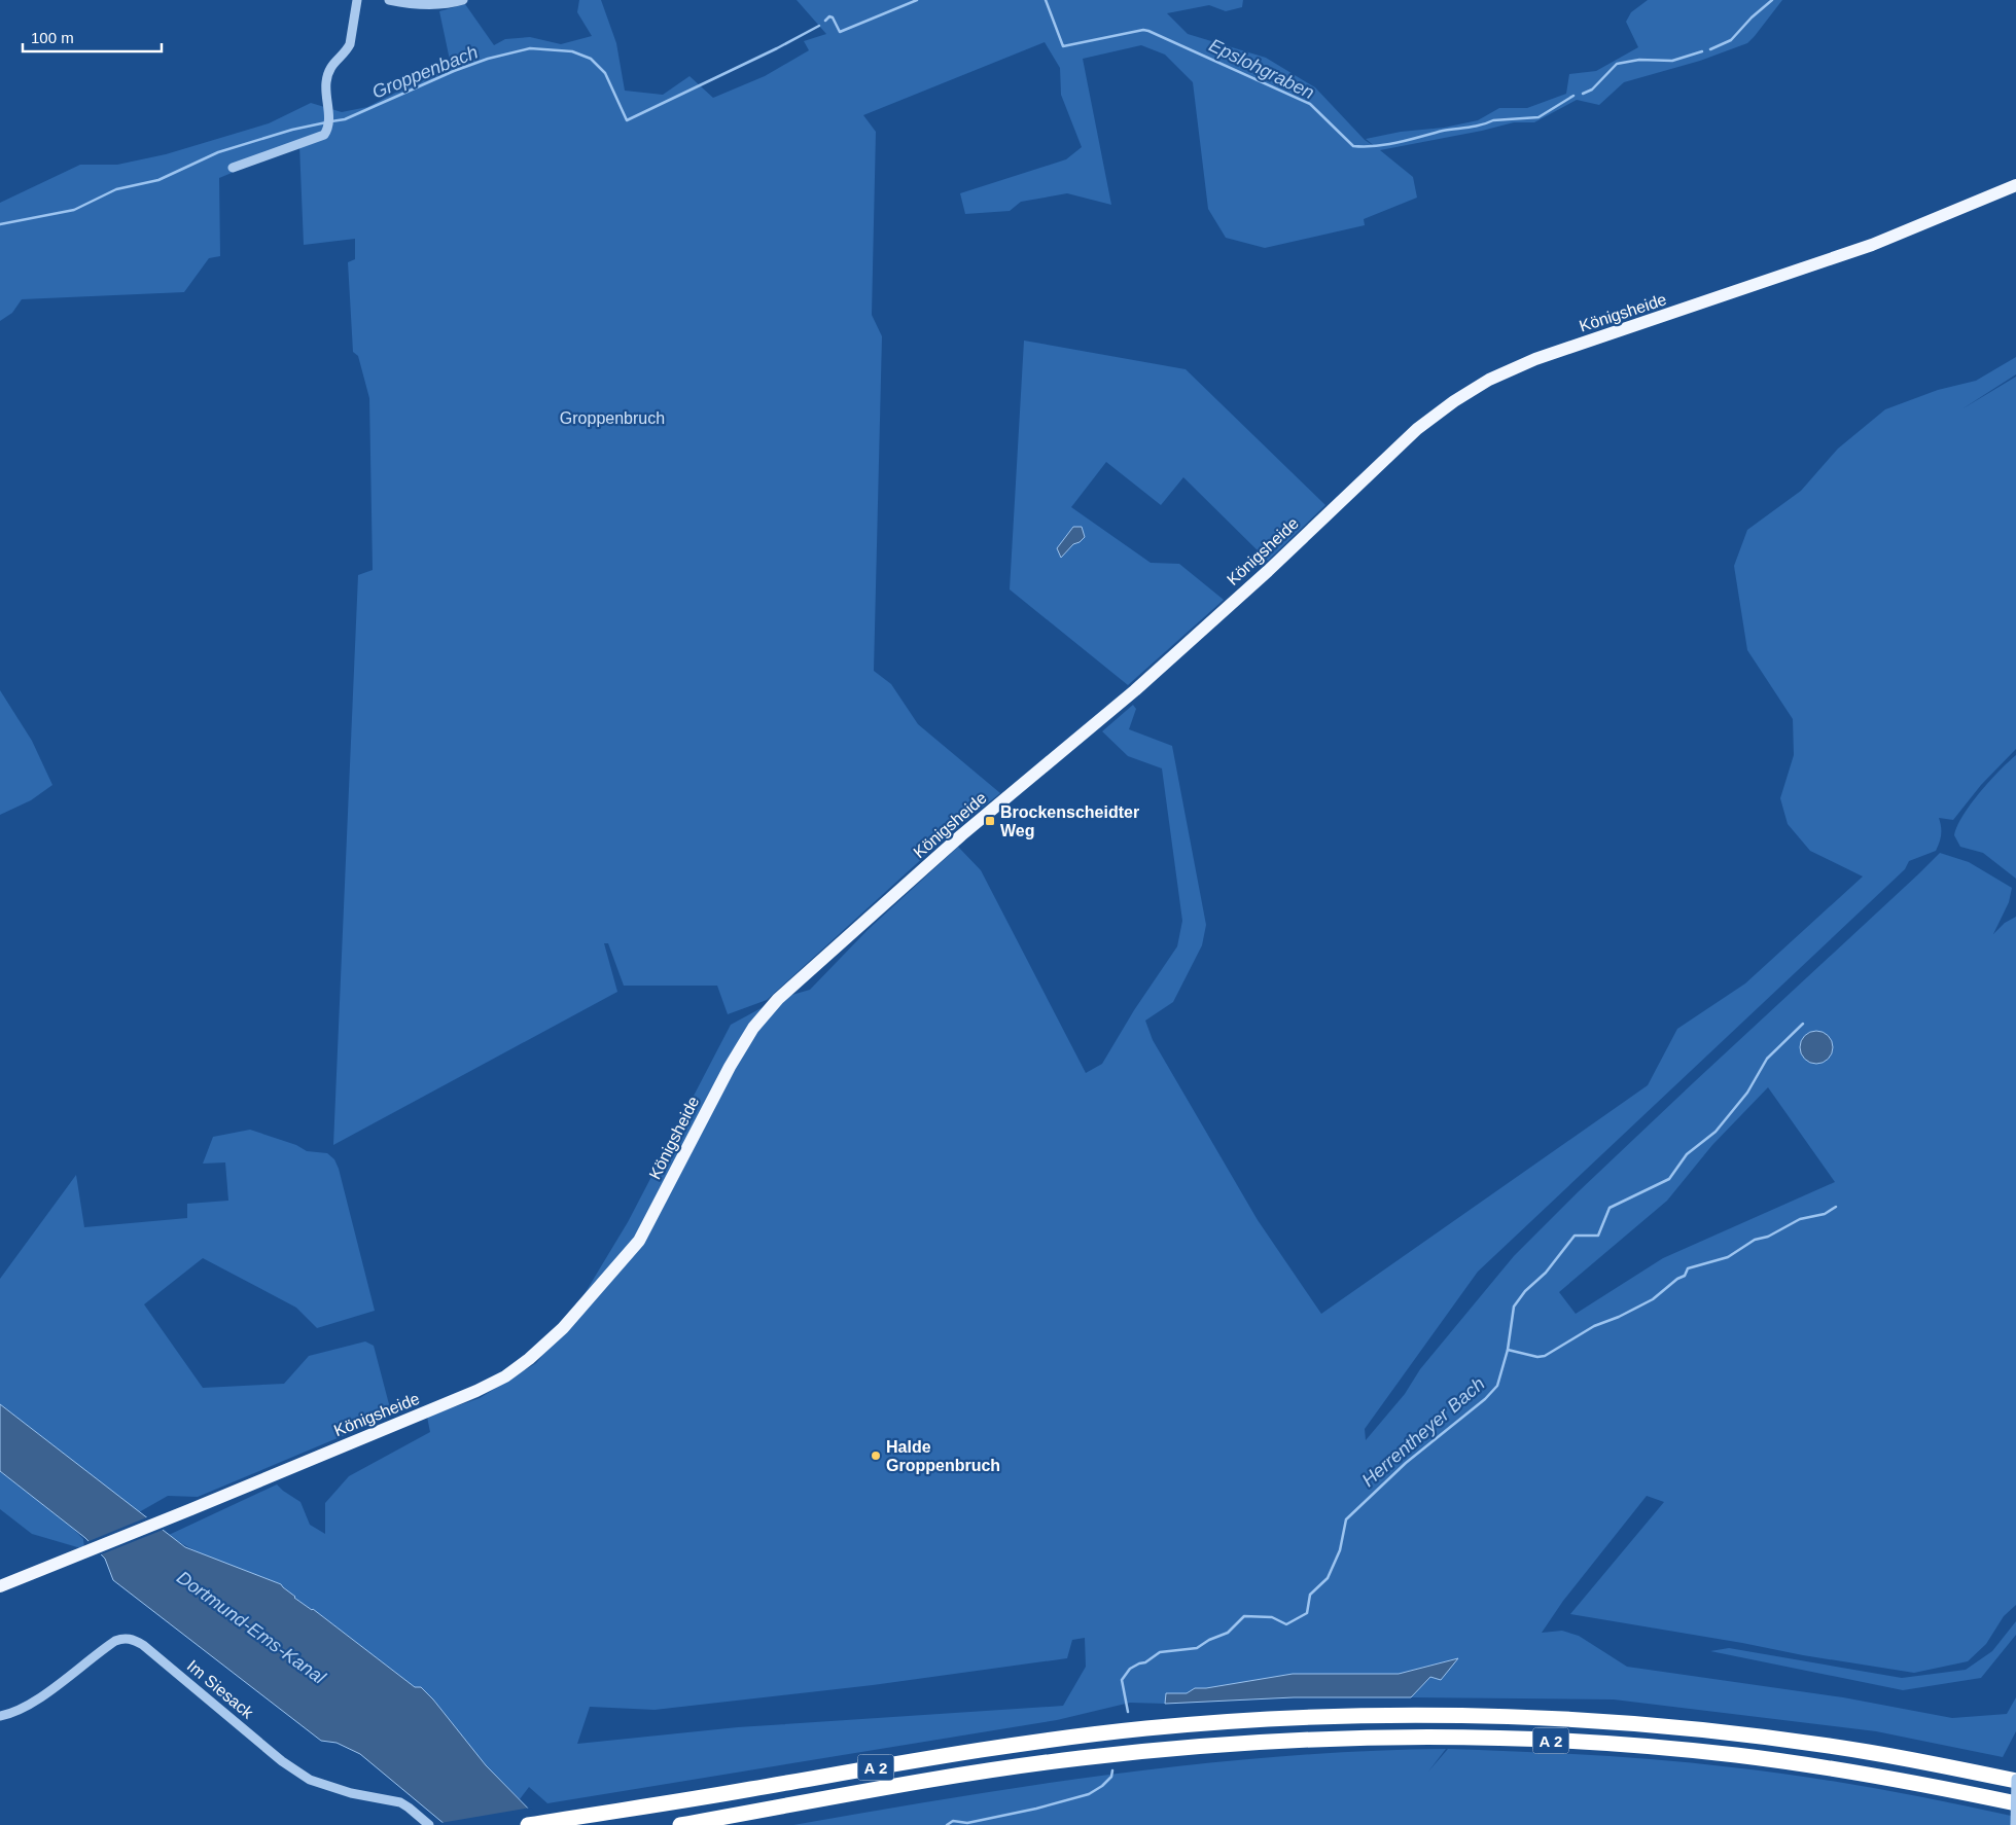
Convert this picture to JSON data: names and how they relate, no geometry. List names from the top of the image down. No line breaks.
{"streets":{"highway":["A 2"],"main road":["Königsheide"],"street":["Im Siesack"]},"water":["Epslohgraben","Groppenbach","Herrentheyer Bach","Dortmund-Ems-Kanal"],"parks":["Groppenbruch"],"places":{"transit":["Brockenscheidter Weg"],"other":["Halde Groppenbruch"]},"scale_bar":"100 m"}
